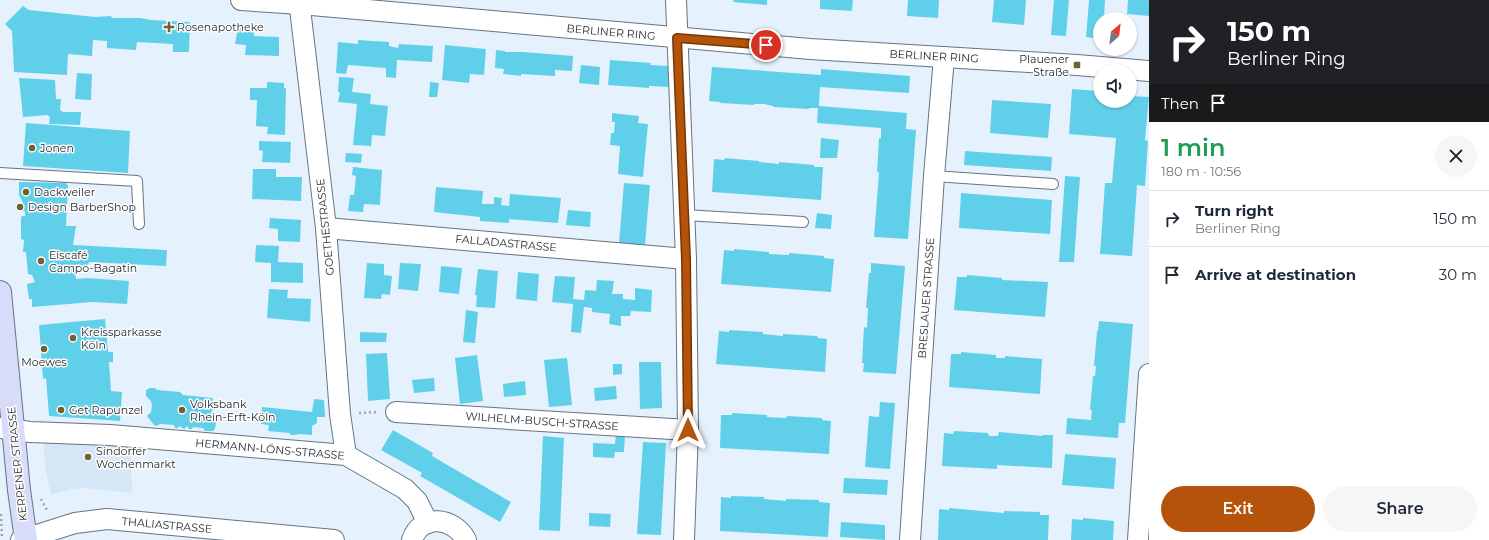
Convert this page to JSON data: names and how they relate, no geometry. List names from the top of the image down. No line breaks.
{"streets":{"street":["BERLINER RING","GOETHESTRASSE","FALLADASTRASSE","BRESLAUER STRASSE","WILHELM-BUSCH-STRASSE","HERMANN-LÖNS-STRASSE","KERPENER STRASSE","THALIASTRASSE"]},"crossings":[["BERLINER RING","GOETHESTRASSE"],["BERLINER RING","BRESLAUER STRASSE"],["GOETHESTRASSE","FALLADASTRASSE"],["GOETHESTRASSE","HERMANN-LÖNS-STRASSE"],["HERMANN-LÖNS-STRASSE","KERPENER STRASSE"],["KERPENER STRASSE","THALIASTRASSE"]],"places":{"health":["Rosenapotheke"],"transit":["Plauener Straße"],"other":["Jonen","Dackweiler","Design BarberShop","Eiscafé Campo-Bagatin","Kreissparkasse Köln","Moewes","Get Rapunzel","Volksbank Rhein-Erft-Köln","Sindorfer Wochenmarkt"]},"north":"top right","page":{"turn":["150 m","Berliner Ring"],"then":"Then","heading":["1 min","180 m · 10:56"],"list":[{"name":"Turn right","note":"Berliner Ring","value":"150 m"},{"name":"Arrive at destination","value":"30 m"}],"buttons":["Exit","Share"]}}
